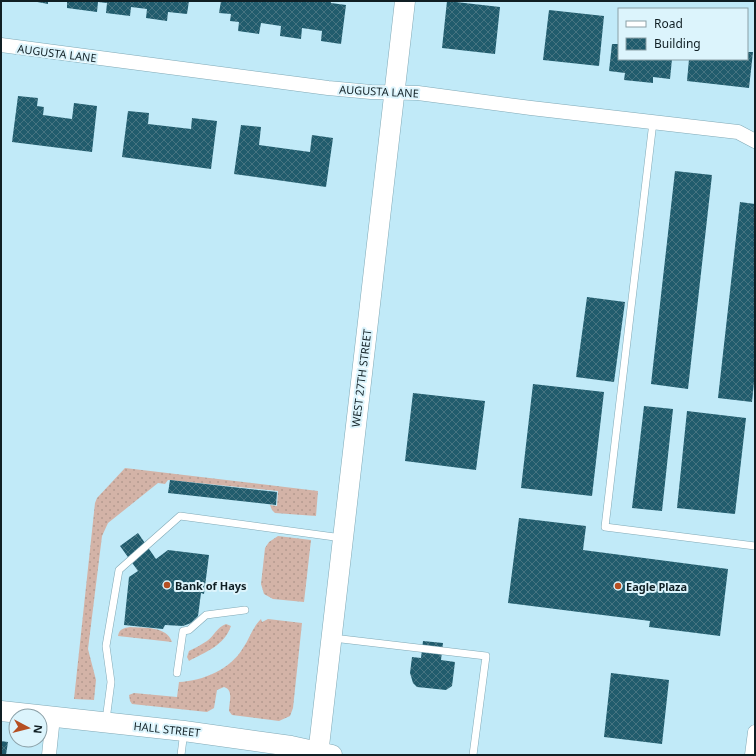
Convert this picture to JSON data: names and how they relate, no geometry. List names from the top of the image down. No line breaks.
{"streets":{"main road":["WEST 27TH STREET","HALL STREET"],"street":["AUGUSTA LANE"]},"crossings":[["AUGUSTA LANE","WEST 27TH STREET"],["WEST 27TH STREET","HALL STREET"]],"places":["Bank of Hays","Eagle Plaza"],"legend":["Road","Building"],"north":"right"}
